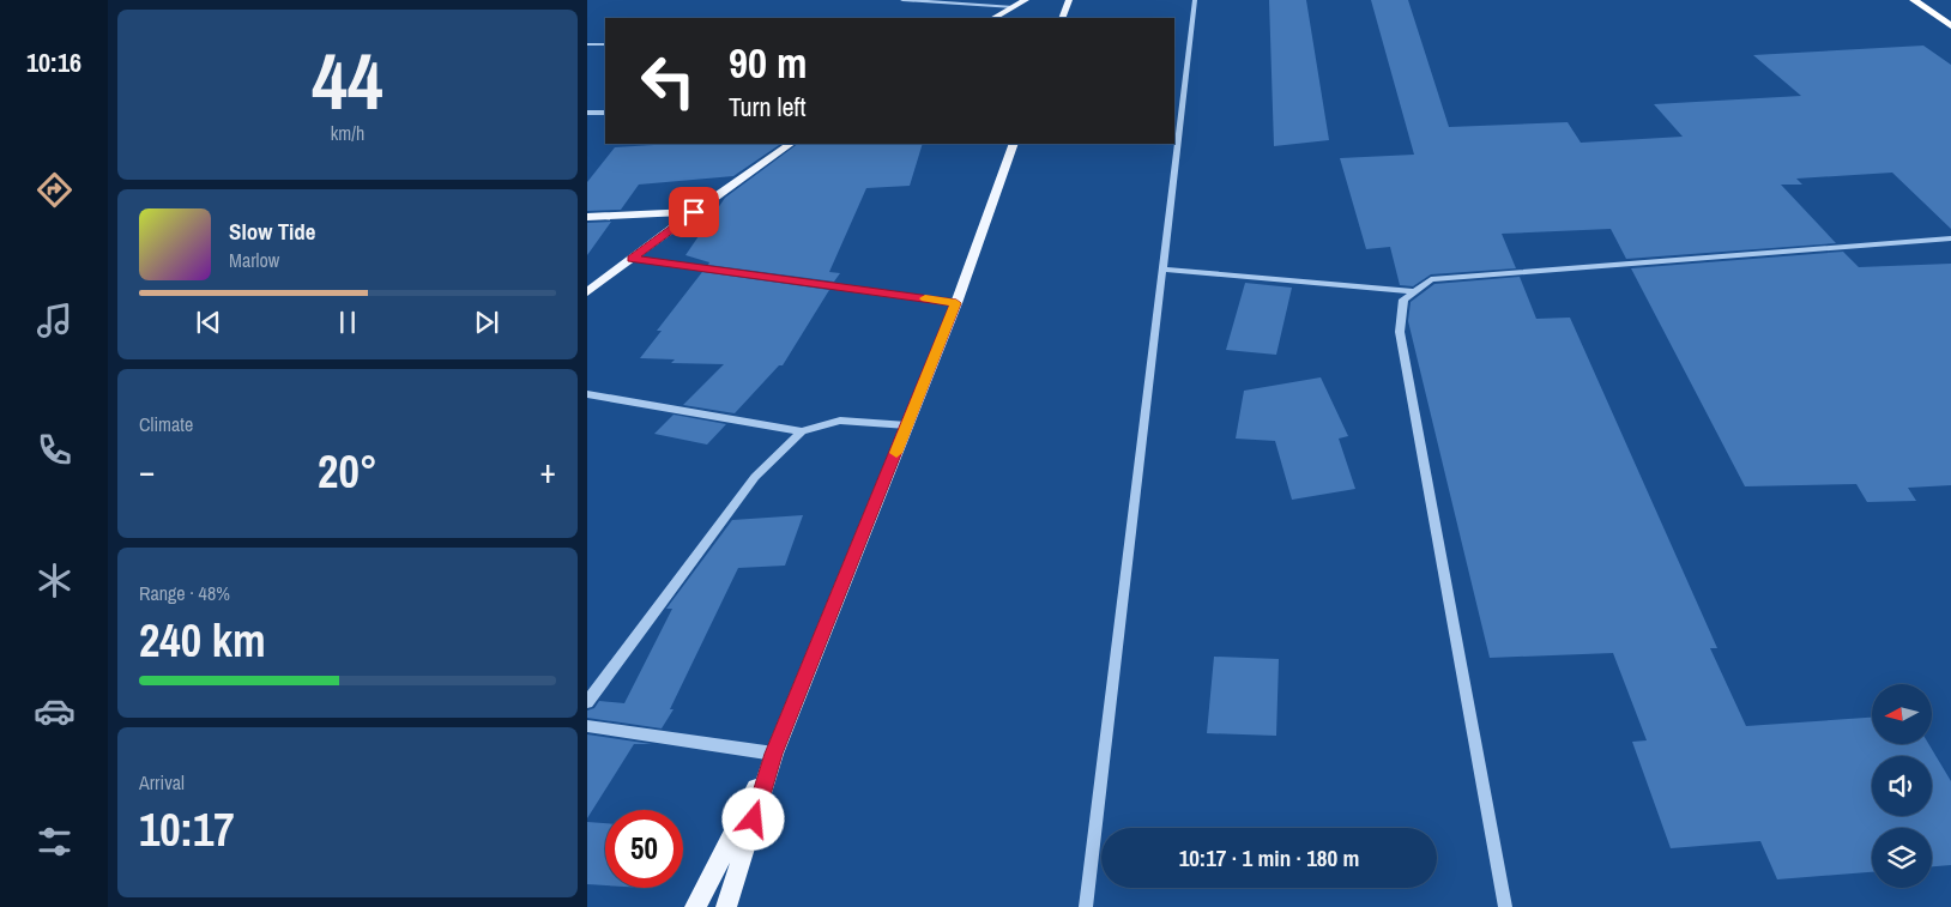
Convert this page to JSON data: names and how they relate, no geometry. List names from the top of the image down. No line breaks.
{"north":"left","page":{"tabs":"10:16","tile":[["44","km/h"],"Climate",["Range · 48%","240 km"],["Arrival","10:17"]],"turn":["90 m","Turn left"],"song":["Slow Tide","Marlow"],"heat":["−","20°","+"],"limit":"50","trip":"10:17 · 1 min · 180 m"}}
